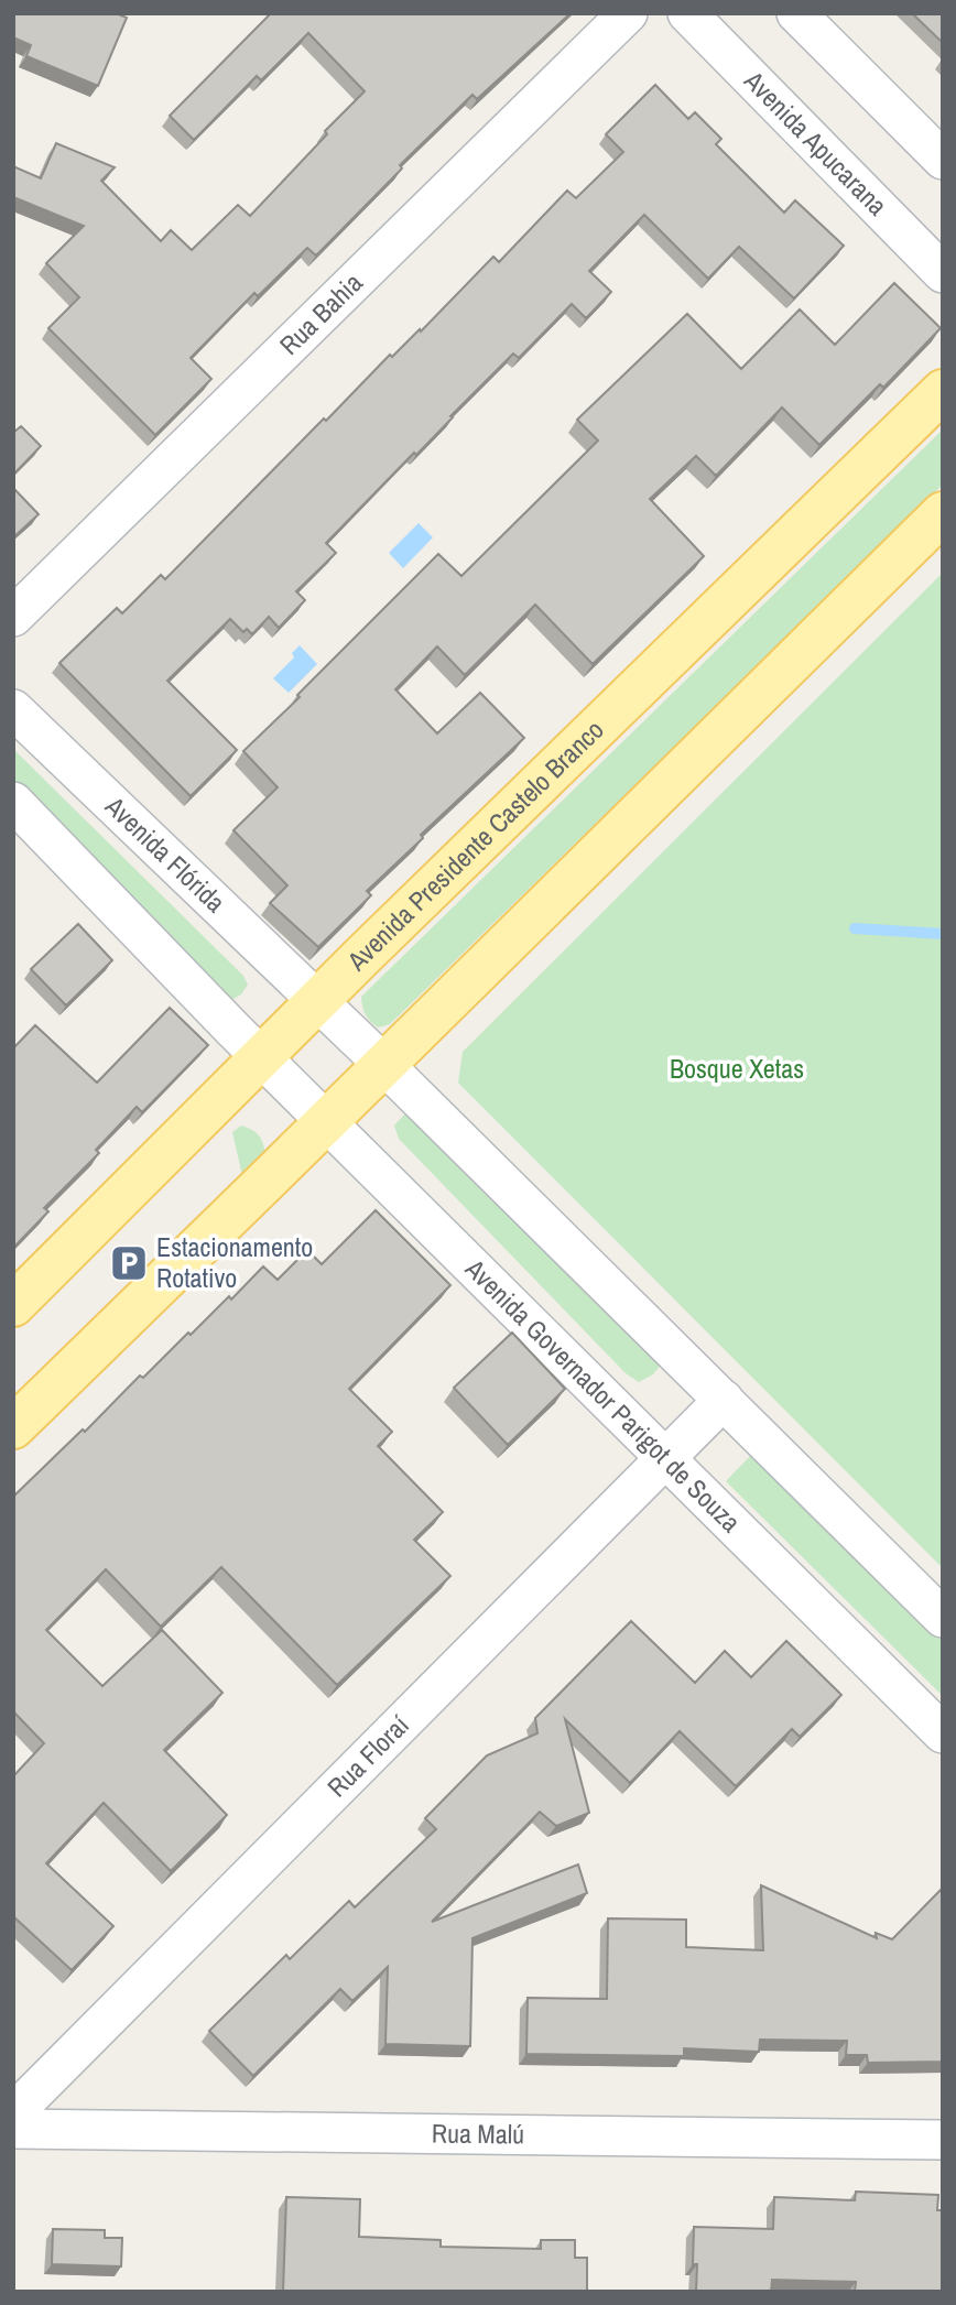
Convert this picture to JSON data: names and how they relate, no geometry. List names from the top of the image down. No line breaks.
{"streets":{"main road":["Avenida Presidente Castelo Branco"],"street":["Avenida Apucarana","Rua Bahia","Avenida Flórida","Avenida Governador Parigot de Souza","Rua Floraí","Rua Malú"]},"crossings":[["Avenida Presidente Castelo Branco","Avenida Flórida"],["Avenida Presidente Castelo Branco","Avenida Governador Parigot de Souza"],["Avenida Governador Parigot de Souza","Rua Floraí"]],"parks":["Bosque Xetas"],"places":{"parking":["Estacionamento Rotativo"]}}
